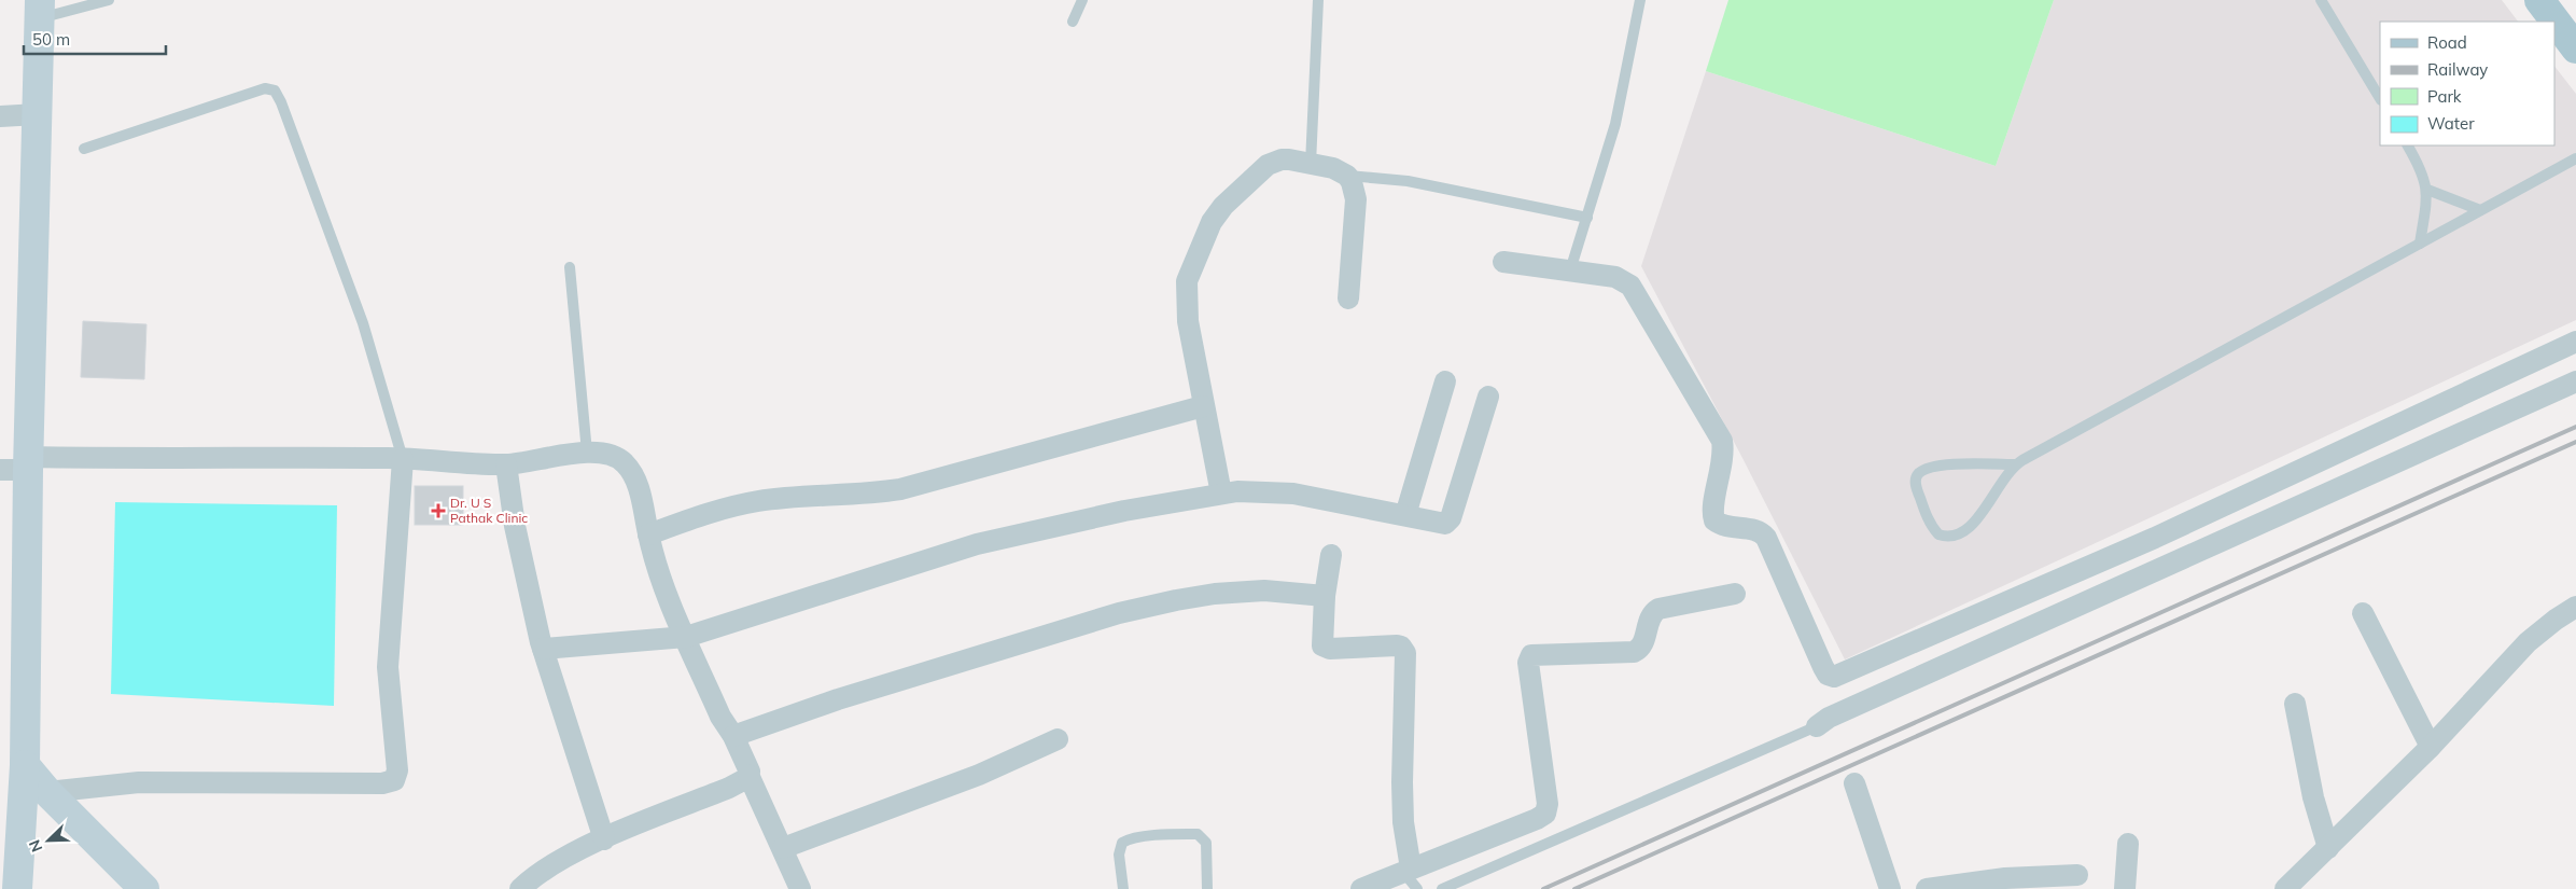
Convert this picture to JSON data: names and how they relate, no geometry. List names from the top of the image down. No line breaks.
{"places":{"health":["Dr. U S Pathak Clinic"]},"legend":["Road","Railway","Park","Water"],"scale_bar":"50 m","north":"bottom left"}
